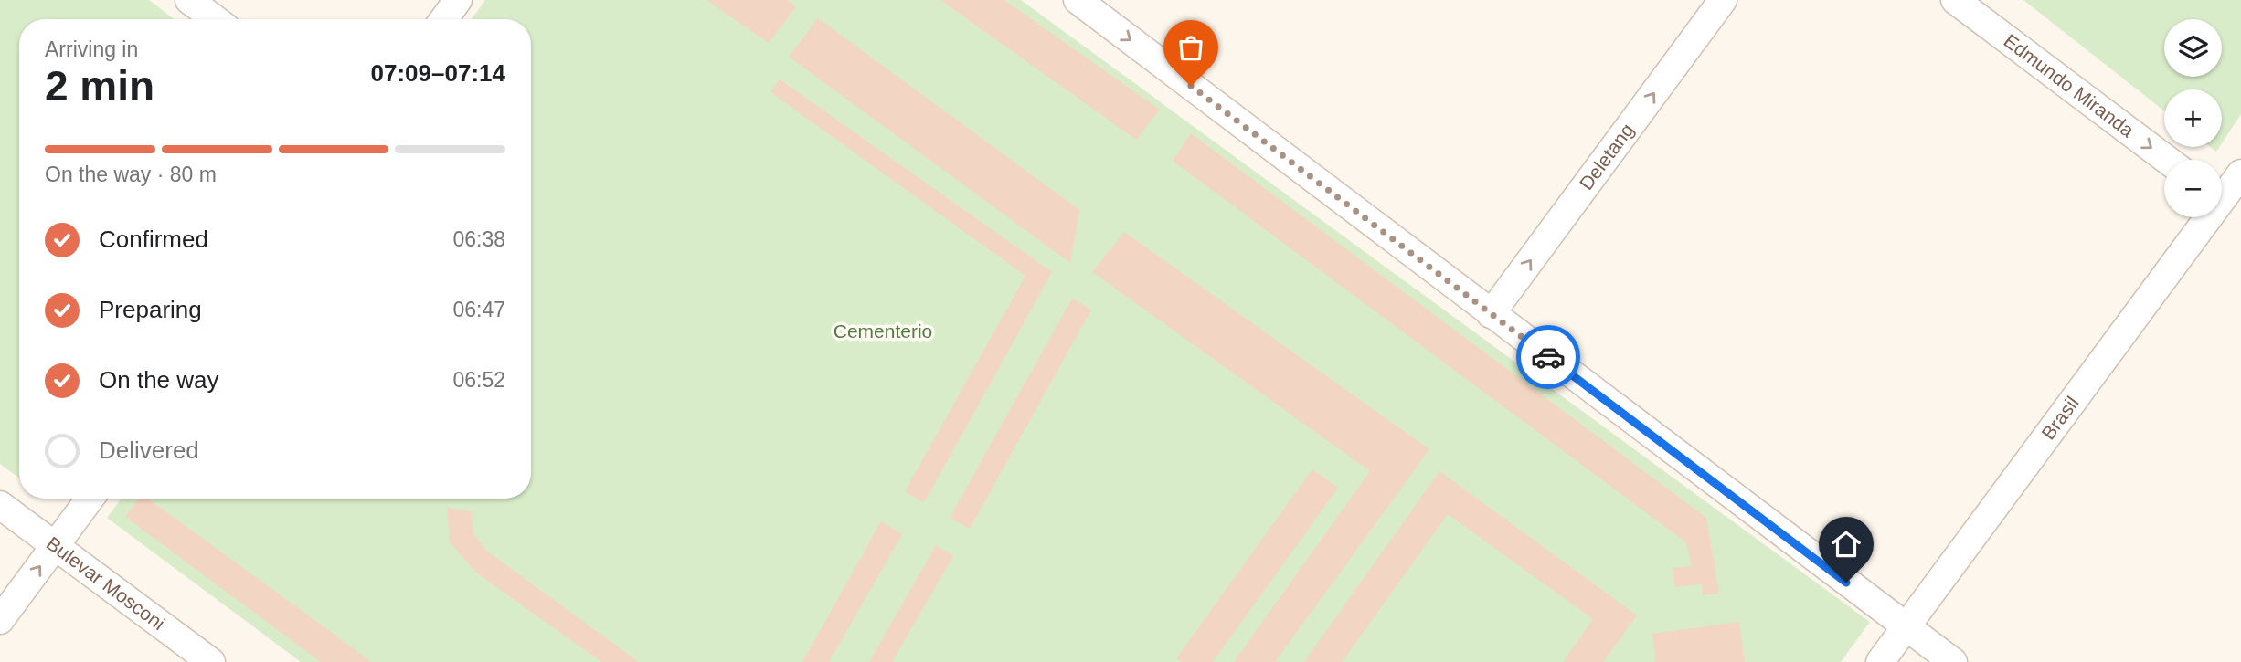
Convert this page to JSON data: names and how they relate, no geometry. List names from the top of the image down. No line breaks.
{"streets":{"street":["Edmundo Miranda","Deletang","Brasil","Bulevar Mosconi"]},"one_way":["Edmundo Miranda","Deletang"],"parks":["Cementerio"],"page":{"map_buttons":["+","−"],"heading":["2 min","Arriving in","07:09–07:14"],"bar":"On the way · 80 m","list":[["Confirmed","06:38"],["Preparing","06:47"],["On the way","06:52"],"Delivered"]}}
